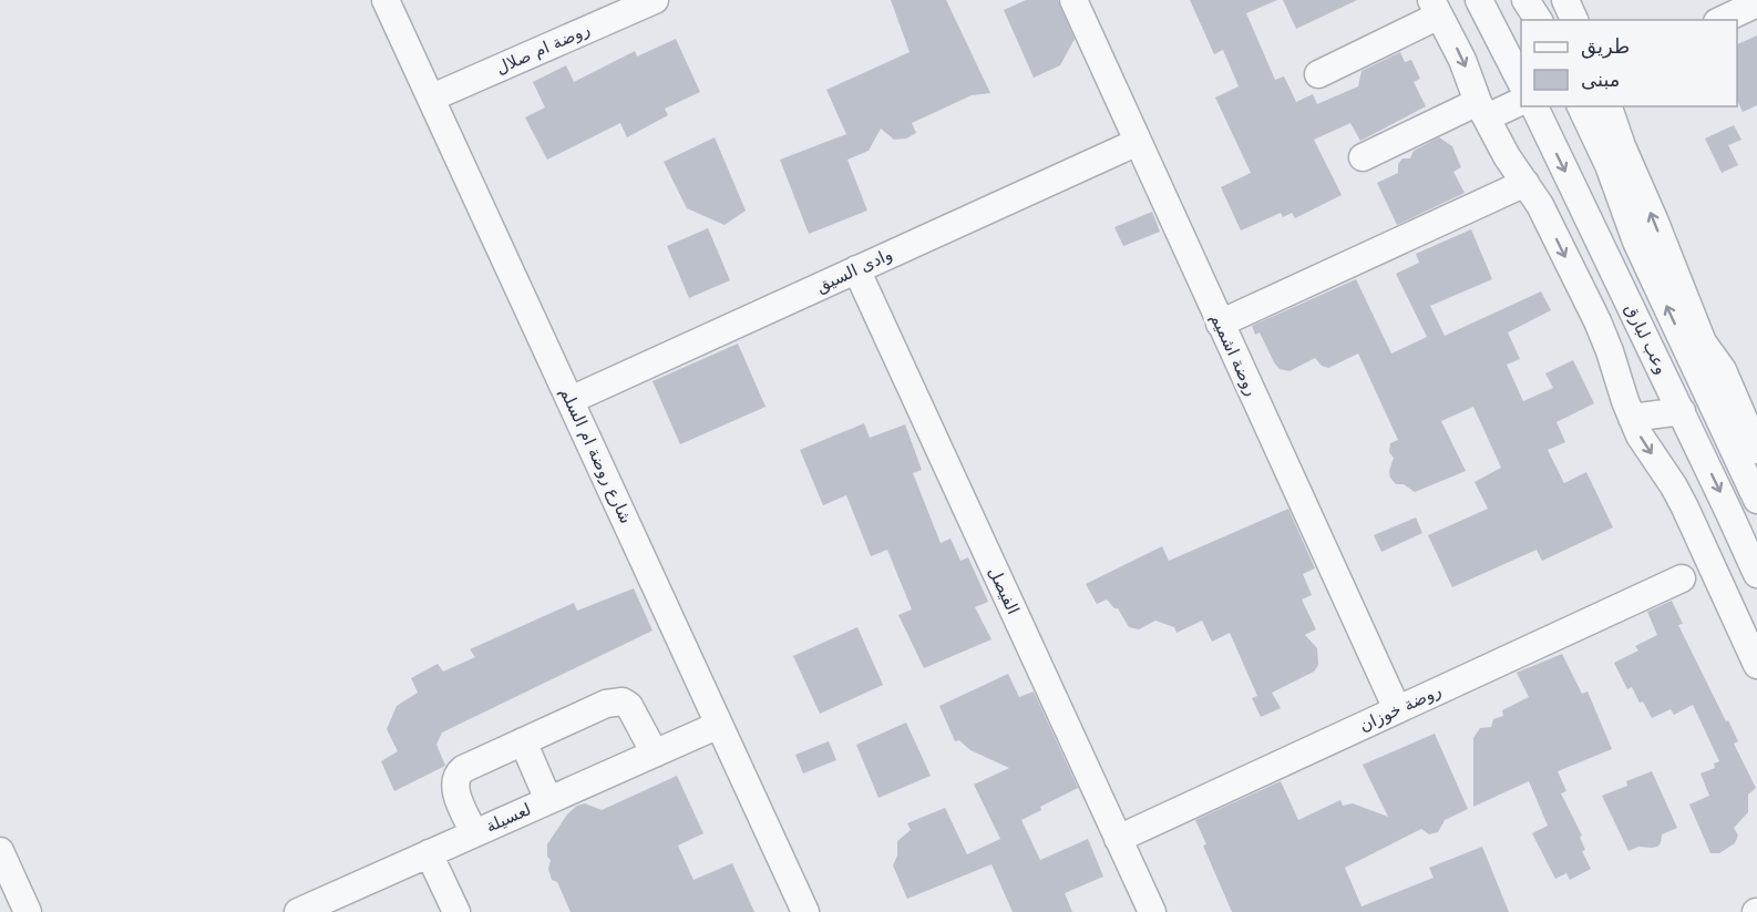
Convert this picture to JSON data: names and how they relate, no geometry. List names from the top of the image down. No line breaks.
{"streets":{"street":["روضة ام صلال","وادى السيق","وعب لبارق","روضة اشميم","شارع روضة ام السلم","الفيصل","روضة خوزان","لعسيلة"]},"crossings":[["روضة ام صلال","شارع روضة ام السلم"],["وادى السيق","روضة اشميم"],["وادى السيق","شارع روضة ام السلم"],["وادى السيق","الفيصل"],["روضة اشميم","روضة خوزان"],["شارع روضة ام السلم","لعسيلة"],["الفيصل","روضة خوزان"]],"legend":["طريق","مبنى"]}
